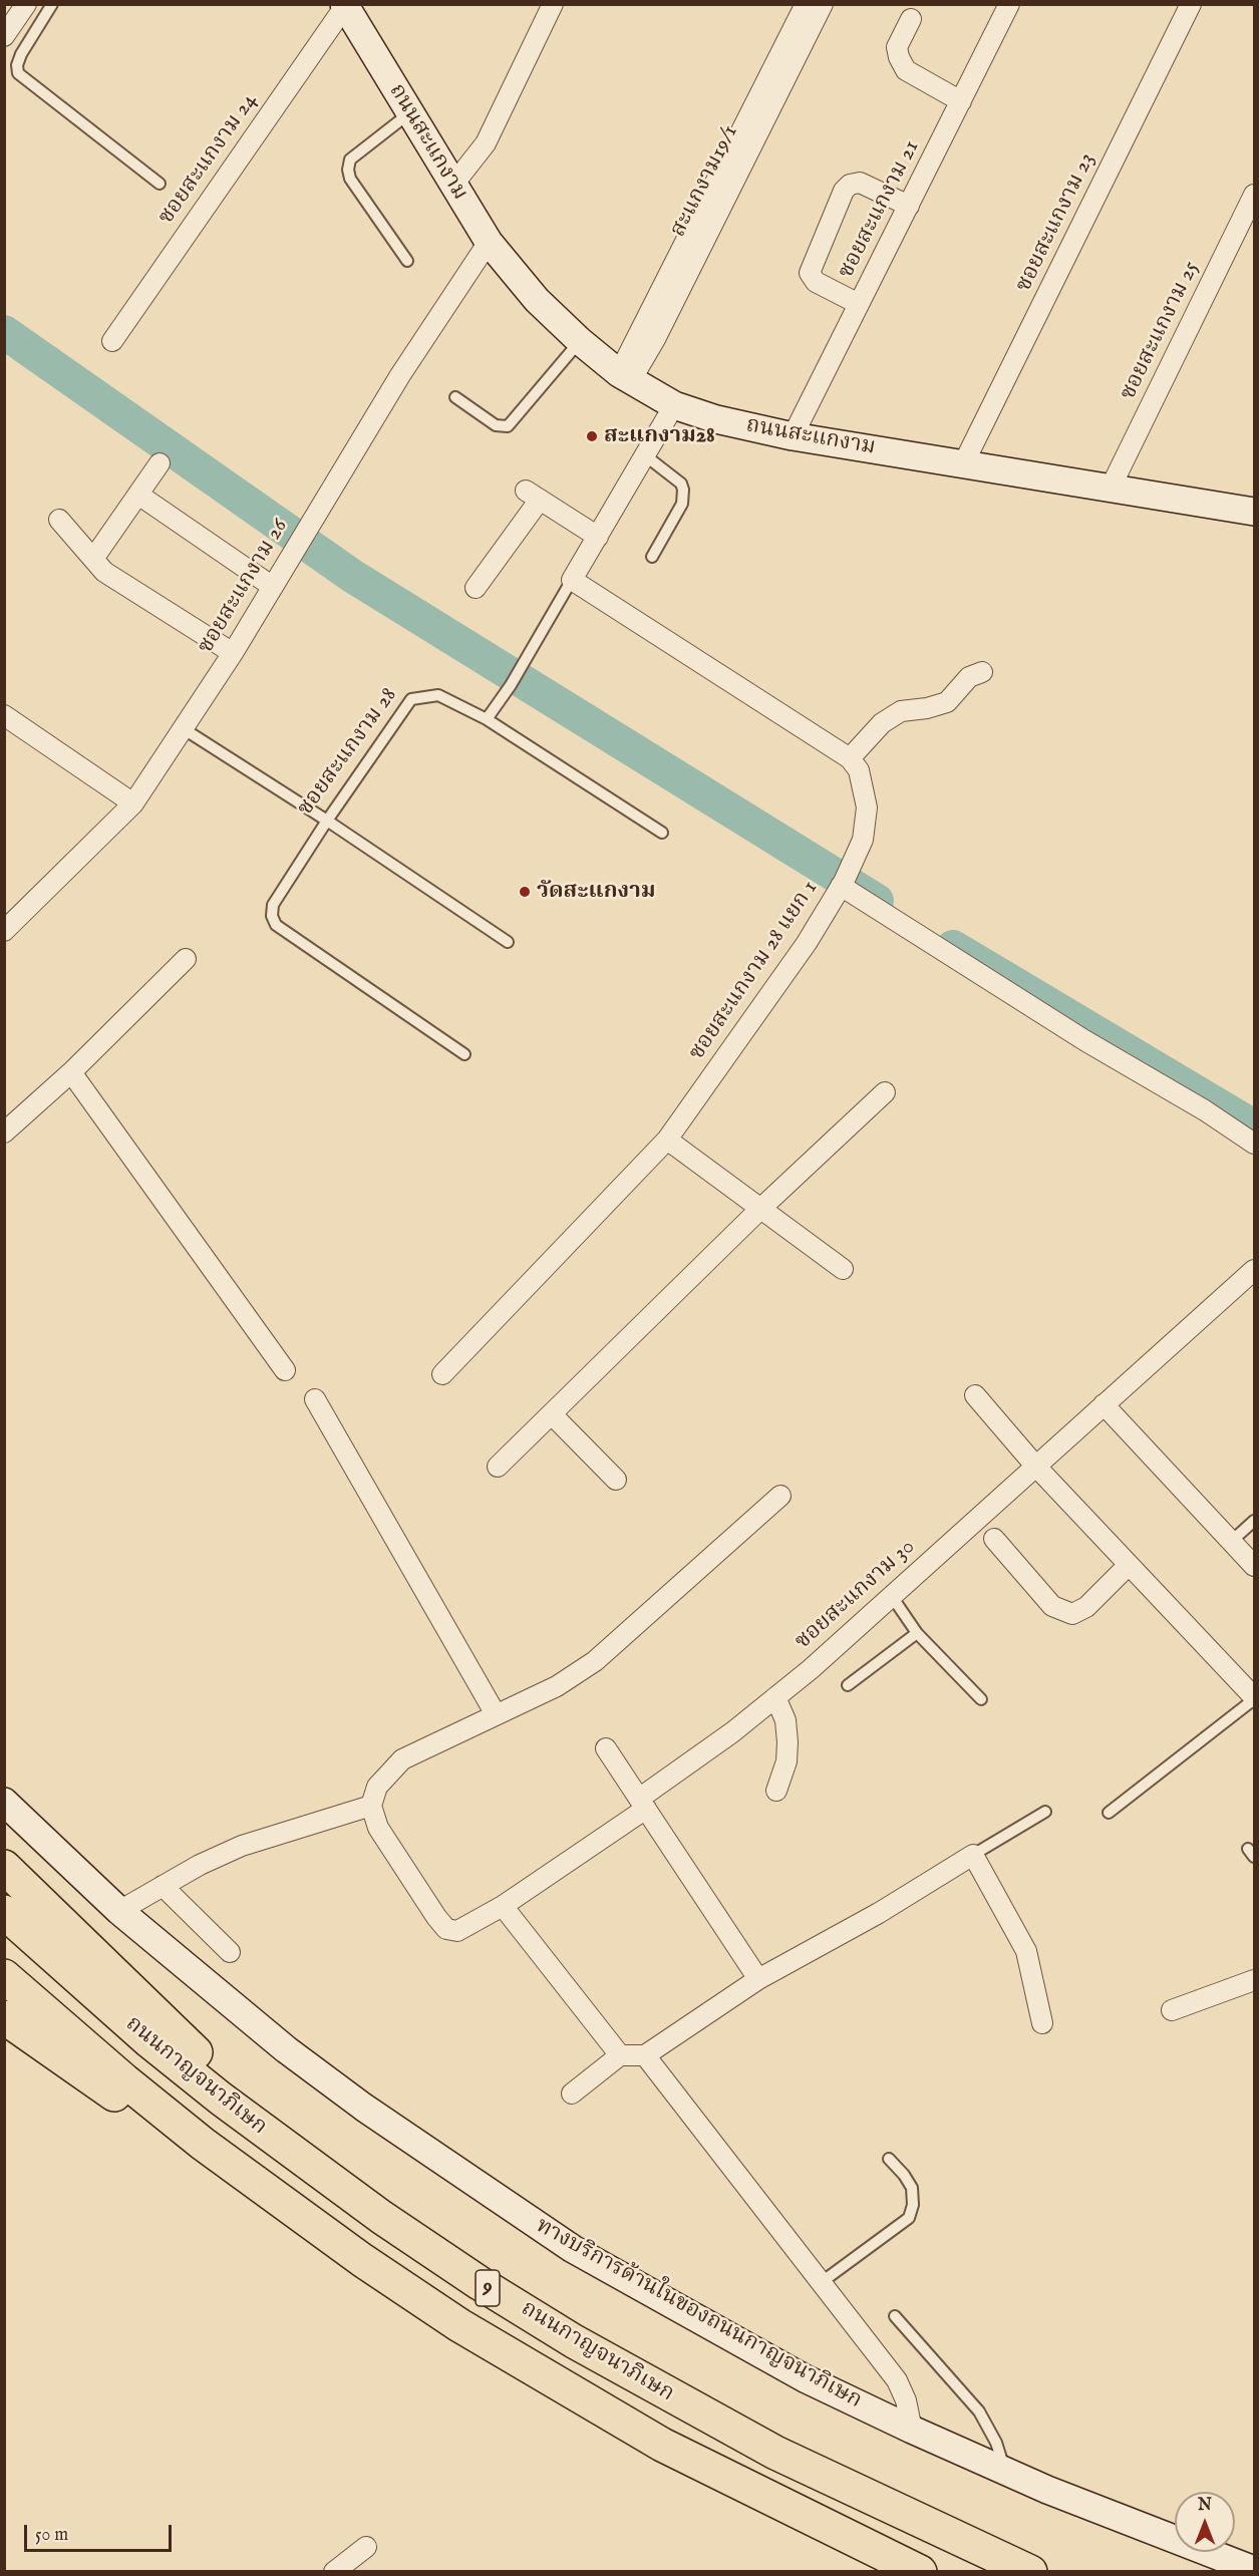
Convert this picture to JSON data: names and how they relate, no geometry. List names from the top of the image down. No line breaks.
{"streets":{"highway":["ถนนกาญจนาภิเษก","9"],"main road":["ถนนสะแกงาม","ทางบริการด้านในของถนนกาญจนาภิเษก"],"street":["ซอยสะแกงาม 24","สะแกงาม19/1","ซอยสะแกงาม 21","ซอยสะแกงาม 23","ซอยสะแกงาม 25","ซอยสะแกงาม 26","ซอยสะแกงาม 28 แยก 1","ซอยสะแกงาม 30"],"lane":["ซอยสะแกงาม 28"]},"crossings":[["ถนนสะแกงาม","ซอยสะแกงาม 24"],["ถนนสะแกงาม","สะแกงาม19/1"],["ถนนสะแกงาม","ซอยสะแกงาม 21"],["ถนนสะแกงาม","ซอยสะแกงาม 23"],["ถนนสะแกงาม","ซอยสะแกงาม 25"],["ถนนสะแกงาม","ซอยสะแกงาม 26"]],"places":["สะแกงาม28","วัดสะแกงาม"],"scale_bar":"50 m","north":"top"}
